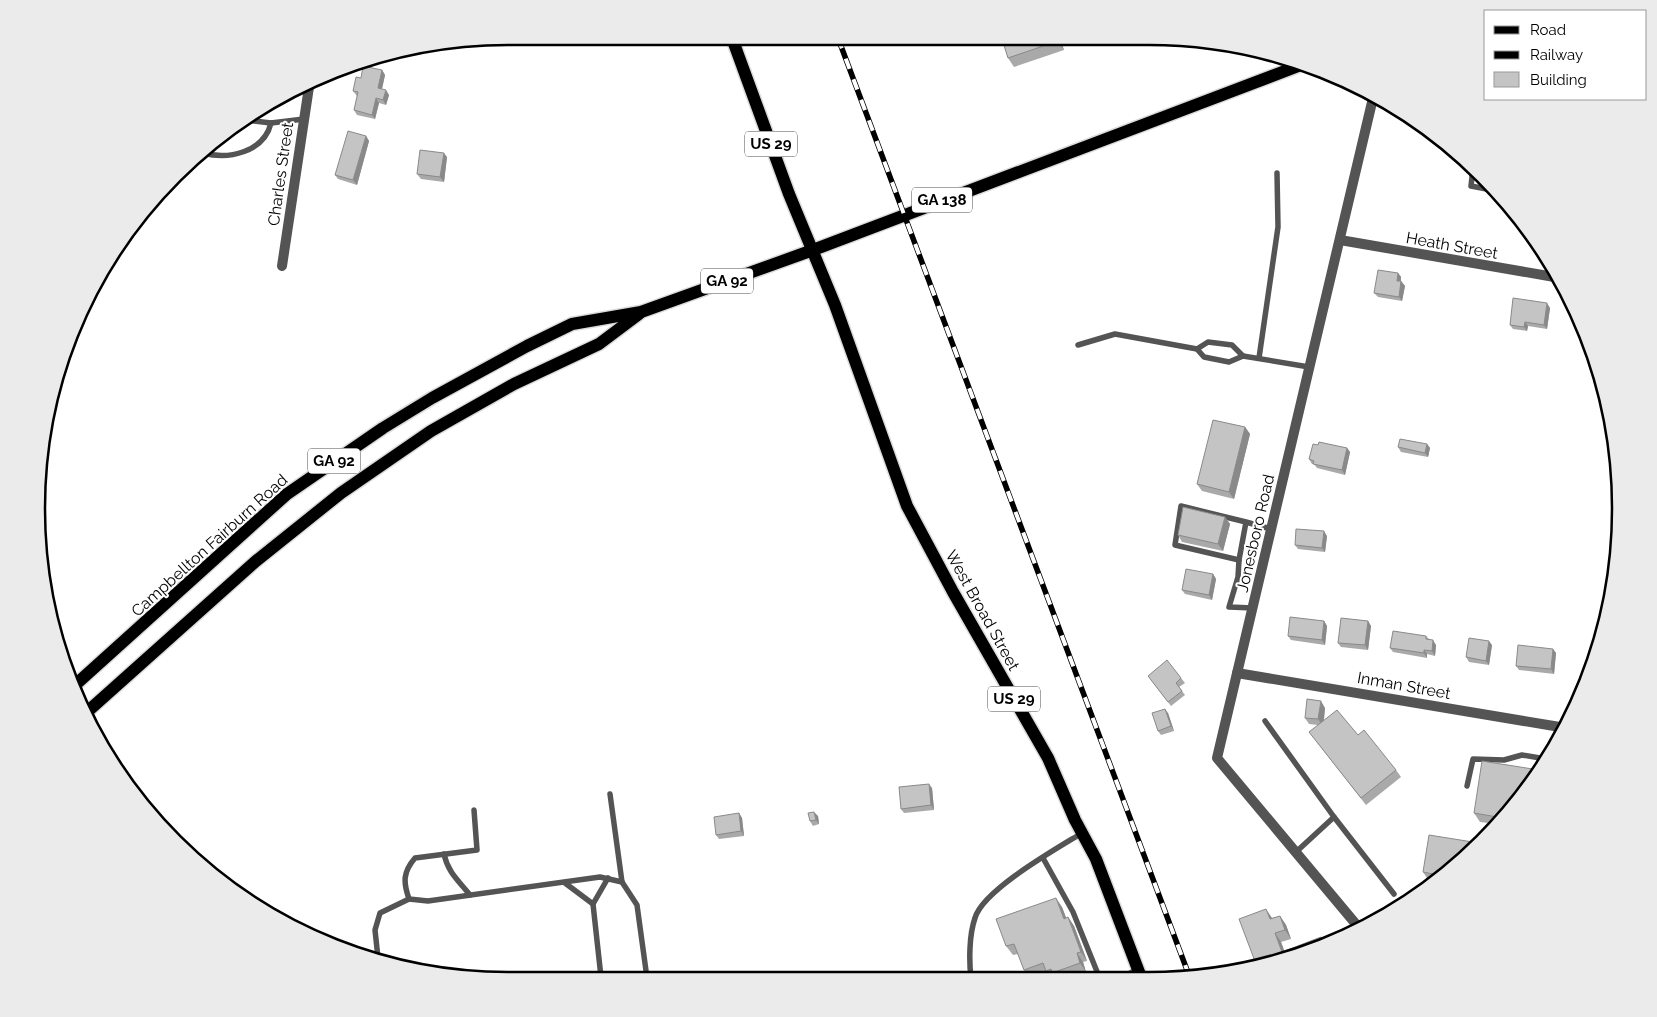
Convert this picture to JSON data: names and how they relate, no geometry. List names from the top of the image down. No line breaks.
{"streets":{"main road":["US 29","GA 138","GA 92","Campbellton Fairburn Road","West Broad Street"],"street":["Charles Street","Heath Street","Jonesboro Road","Inman Street"]},"crossings":[["US 29","GA 138"],["US 29","Campbellton Fairburn Road"],["US 29","West Broad Street"],["GA 138","Campbellton Fairburn Road"],["GA 138","West Broad Street"],["Heath Street","Jonesboro Road"],["Jonesboro Road","Inman Street"],["Campbellton Fairburn Road","West Broad Street"]],"legend":["Road","Railway","Building"]}
